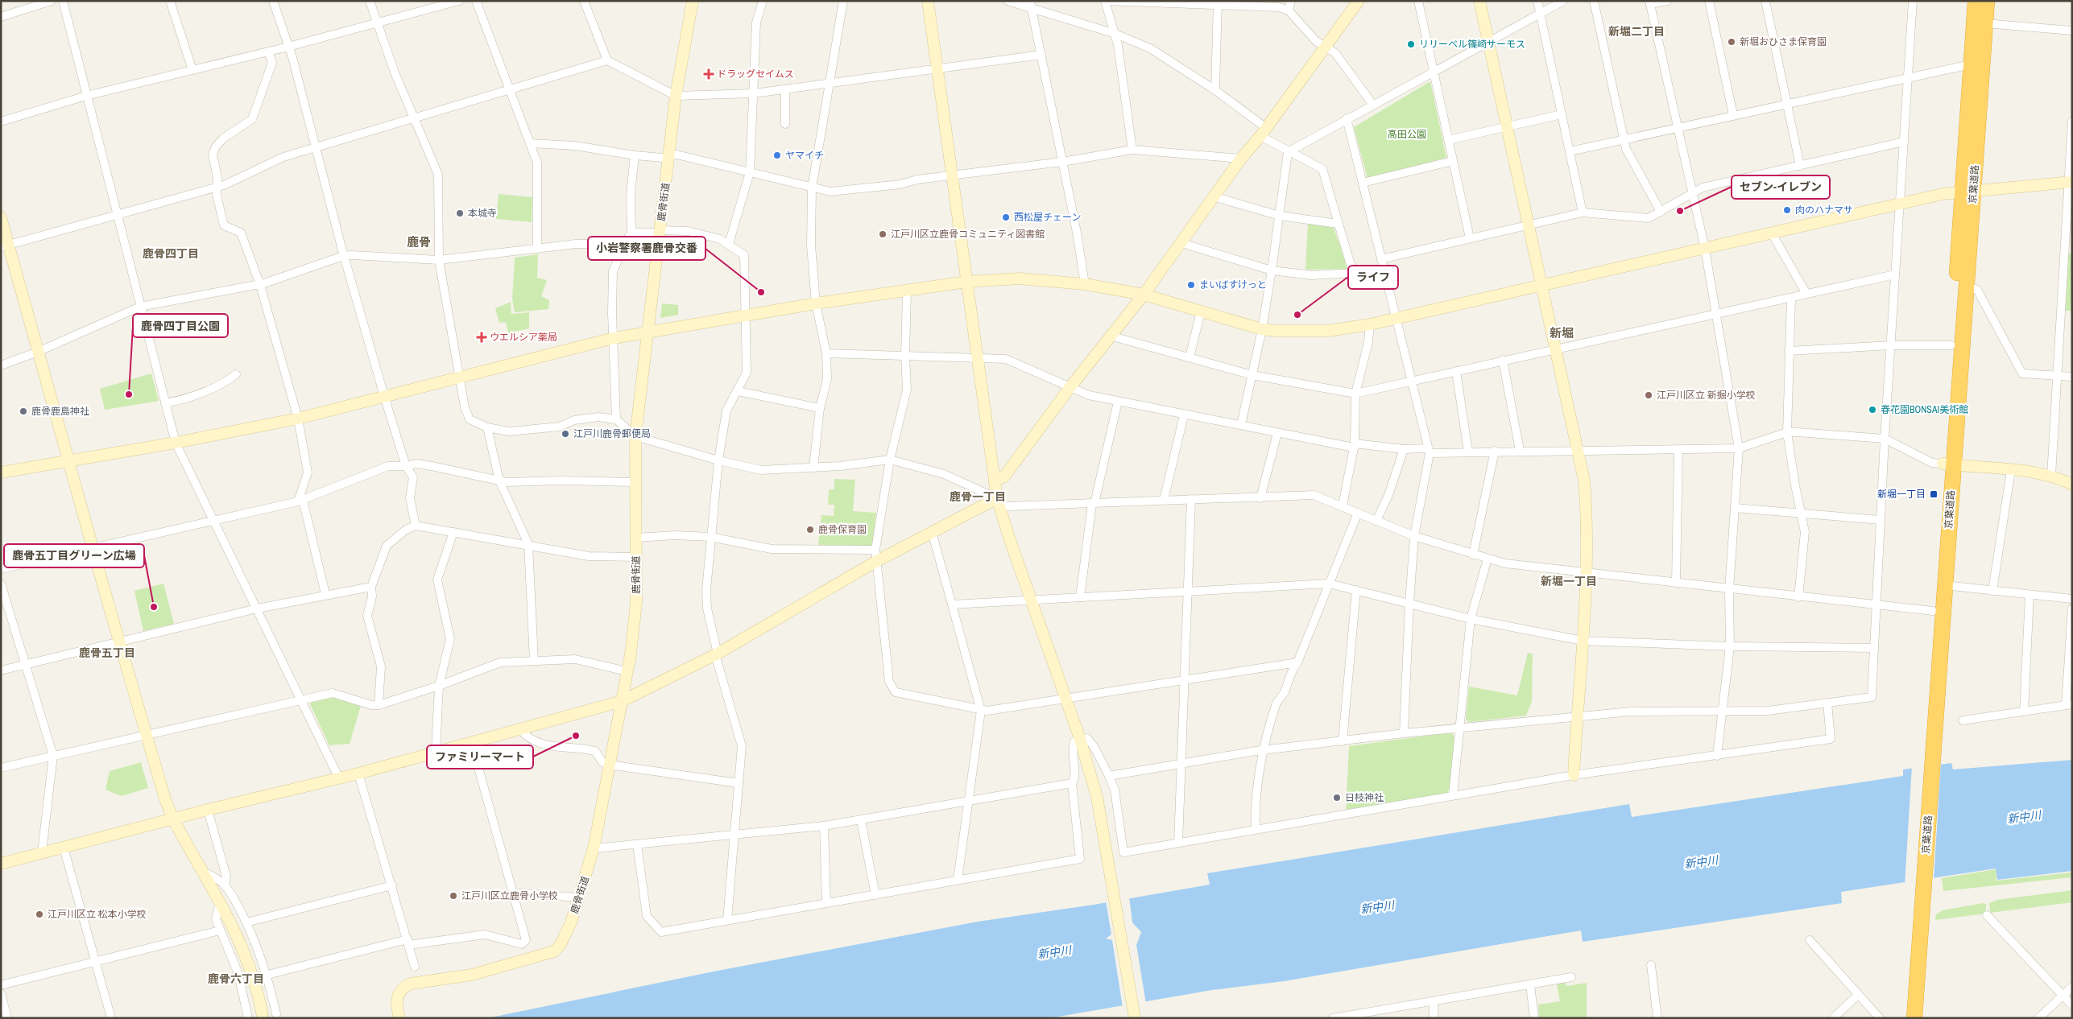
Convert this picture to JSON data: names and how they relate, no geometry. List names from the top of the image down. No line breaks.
{"streets":{"highway":["京葉道路"],"street":["鹿骨街道"]},"districts":["新堀二丁目","鹿骨","鹿骨四丁目","新堀","鹿骨一丁目","新堀一丁目","鹿骨五丁目","鹿骨六丁目"],"water":["新中川"],"parks":["高田公園"],"places":{"other":["新堀おひさま保育園","リリーベル篠崎サーモス","ヤマイチ","肉のハナマサ","セブン-イレブン","本城寺","西松屋チェーン","江戸川区立鹿骨コミュニティ図書館","まいばすけっと","小岩警察署鹿骨交番","ライフ","鹿骨四丁目公園","江戸川区立 新掘小学校","春花園BONSAI美術館","鹿骨鹿島神社","江戸川鹿骨郵便局","鹿骨保育園","鹿骨五丁目グリーン広場","ファミリーマート","日枝神社","江戸川区立鹿骨小学校","江戸川区立 松本小学校"],"health":["ドラッグセイムス","ウエルシア薬局"],"transit":["新堀一丁目"]}}
